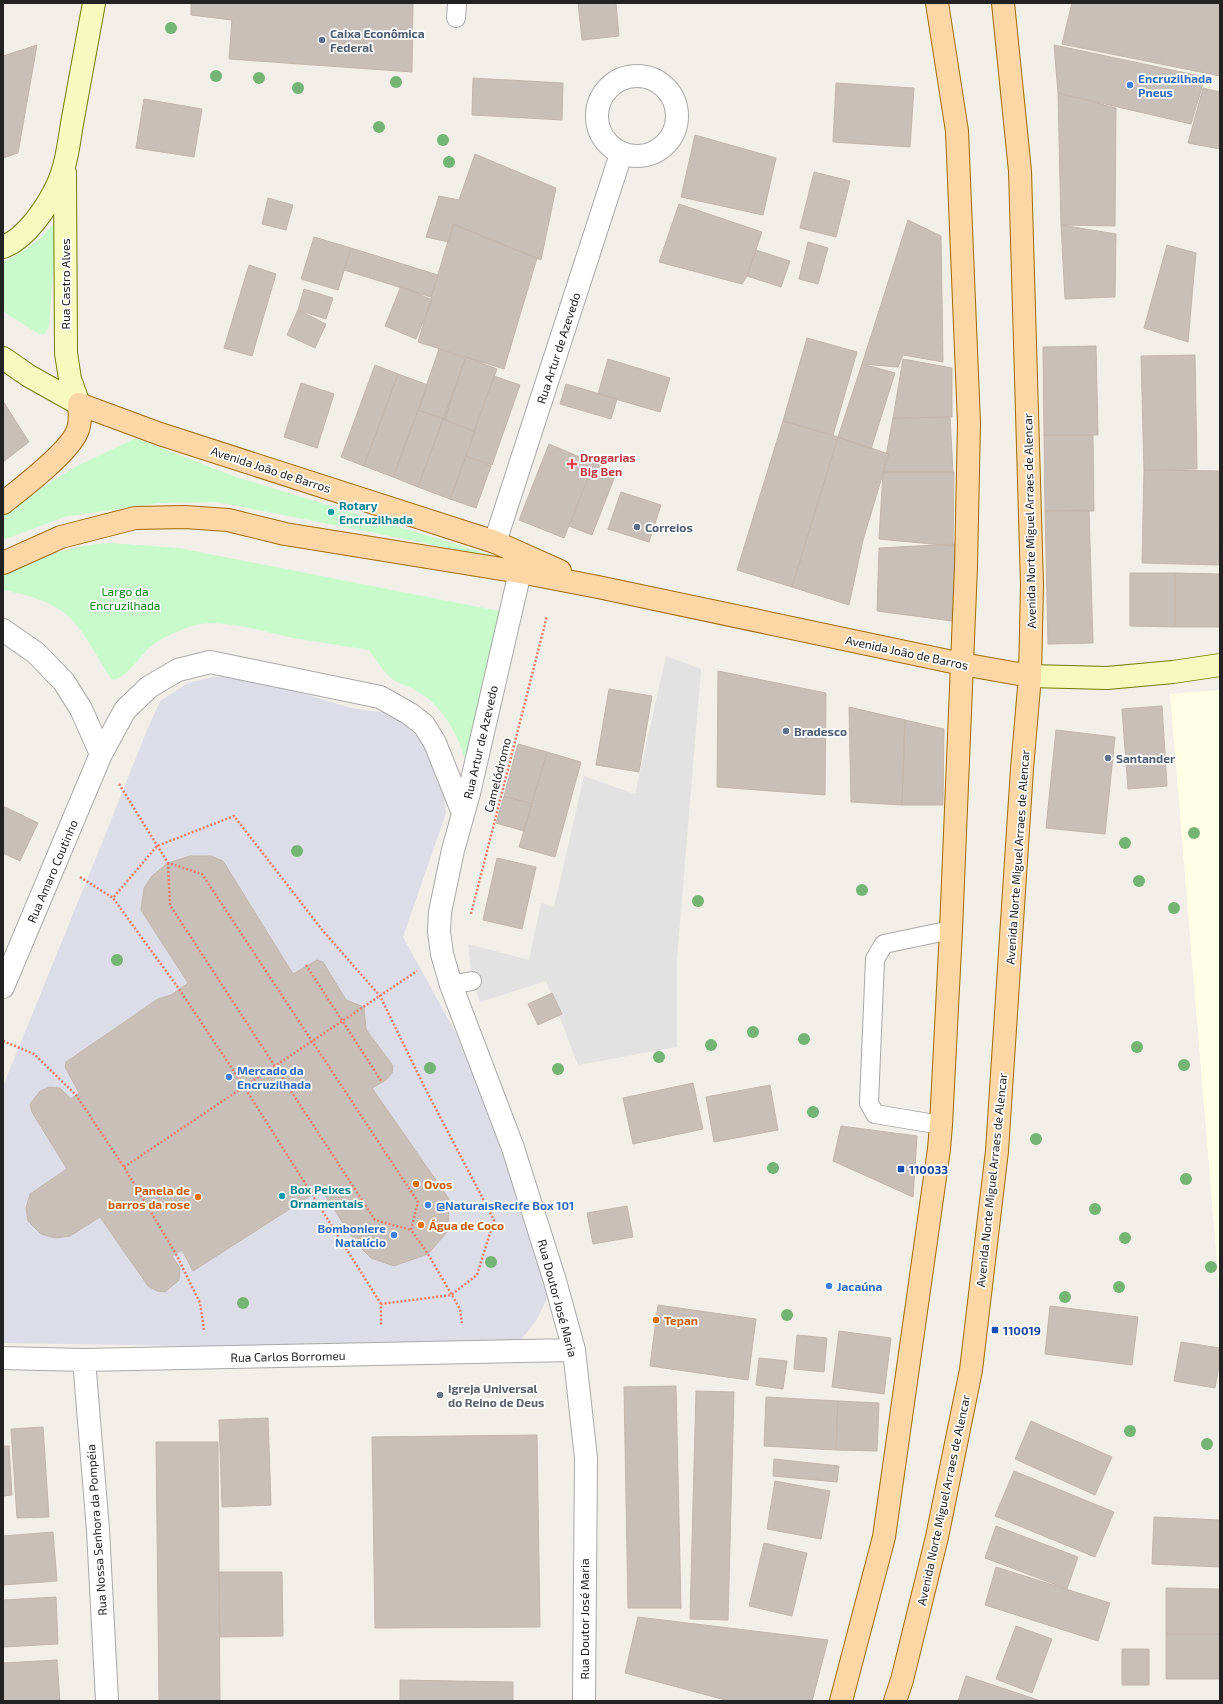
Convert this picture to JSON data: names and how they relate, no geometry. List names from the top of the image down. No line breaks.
{"streets":{"main road":["Avenida João de Barros","Avenida Norte Miguel Arraes de Alencar"],"street":["Rua Castro Alves","Rua Artur de Azevedo","Rua Amaro Coutinho","Rua Doutor José Maria","Rua Carlos Borromeu","Rua Nossa Senhora da Pompéia"],"path":["Camelódromo"]},"crossings":[["Rua Castro Alves","Avenida João de Barros"],["Rua Artur de Azevedo","Avenida João de Barros"],["Rua Artur de Azevedo","Rua Doutor José Maria"],["Avenida João de Barros","Avenida Norte Miguel Arraes de Alencar"],["Rua Doutor José Maria","Rua Carlos Borromeu"],["Rua Carlos Borromeu","Rua Nossa Senhora da Pompéia"]],"parks":["Largo da Encruzilhada"],"places":{"other":["Caixa Econômica Federal","Encruzilhada Pneus","Rotary Encruzilhada","Correios","Bradesco","Santander","Mercado da Encruzilhada","Ovos","Box Peixes Ornamentais","Panela de barros da rose","@NaturaisRecife Box 101","Água de Coco","Bomboniere Natalício","Jacaúna","Tepan","Igreja Universal do Reino de Deus"],"health":["Drogarias Big Ben"],"transit":["110033","110019"]}}
